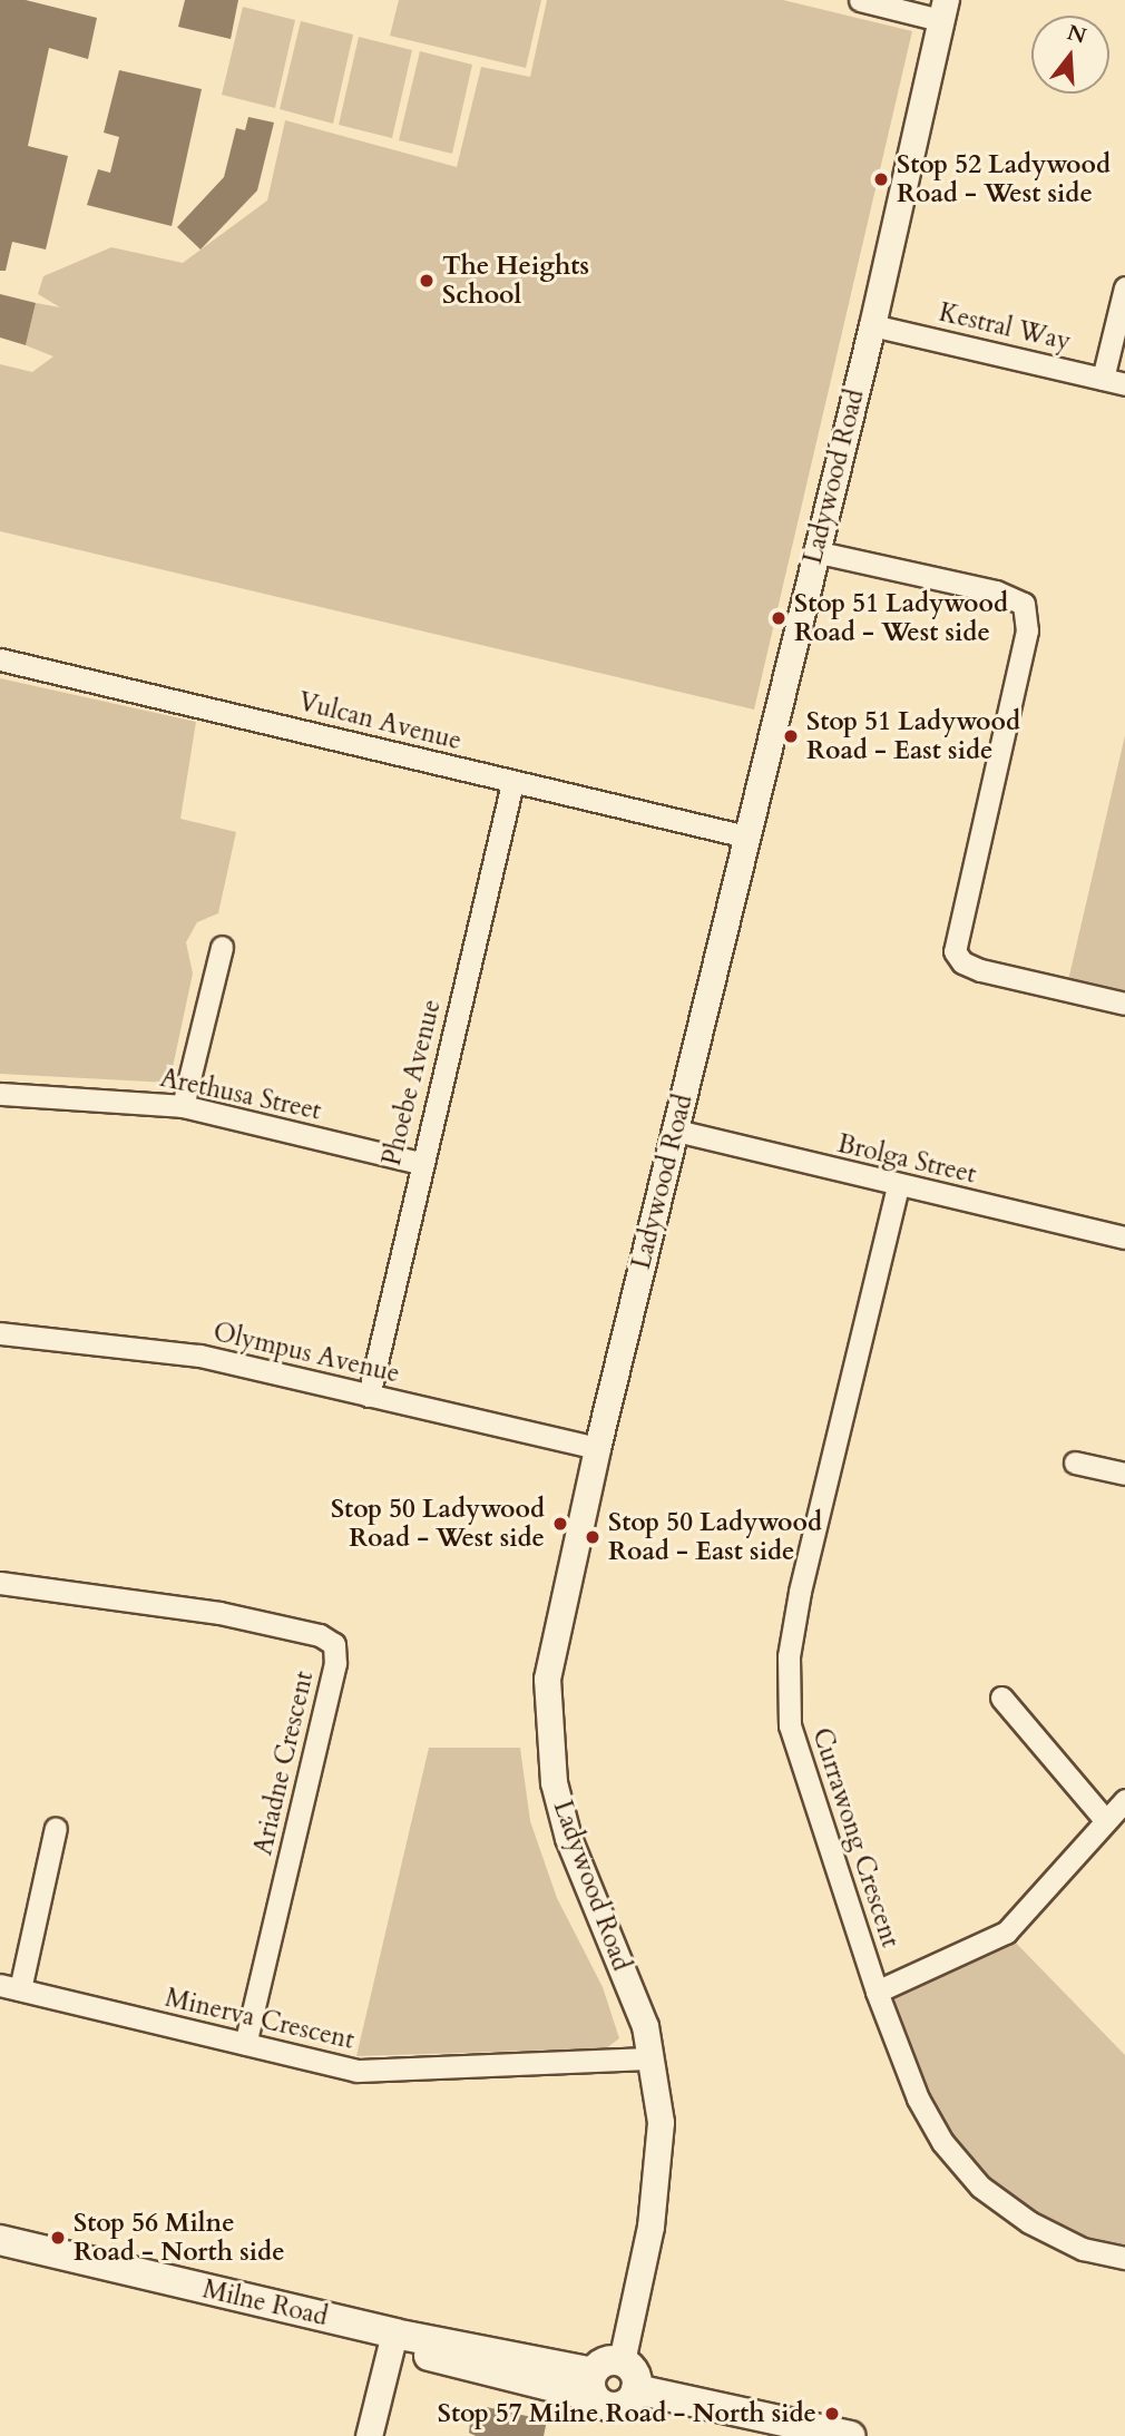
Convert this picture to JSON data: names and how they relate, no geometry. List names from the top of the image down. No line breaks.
{"streets":{"main road":["Milne Road"],"street":["Kestral Way","Ladywood Road","Vulcan Avenue","Phoebe Avenue","Arethusa Street","Brolga Street","Olympus Avenue","Ariadne Crescent","Currawong Crescent","Minerva Crescent"]},"crossings":[["Kestral Way","Ladywood Road"],["Ladywood Road","Vulcan Avenue"],["Ladywood Road","Brolga Street"],["Ladywood Road","Olympus Avenue"],["Ladywood Road","Minerva Crescent"],["Ladywood Road","Milne Road"],["Vulcan Avenue","Phoebe Avenue"],["Phoebe Avenue","Arethusa Street"],["Phoebe Avenue","Olympus Avenue"],["Brolga Street","Currawong Crescent"],["Ariadne Crescent","Minerva Crescent"]],"places":["Stop 52 Ladywood Road - West side","The Heights School","Stop 51 Ladywood Road - West side","Stop 51 Ladywood Road - East side","Stop 50 Ladywood Road - West side","Stop 50 Ladywood Road - East side","Stop 56 Milne Road - North side","Stop 57 Milne Road - North side"],"north":"top"}
